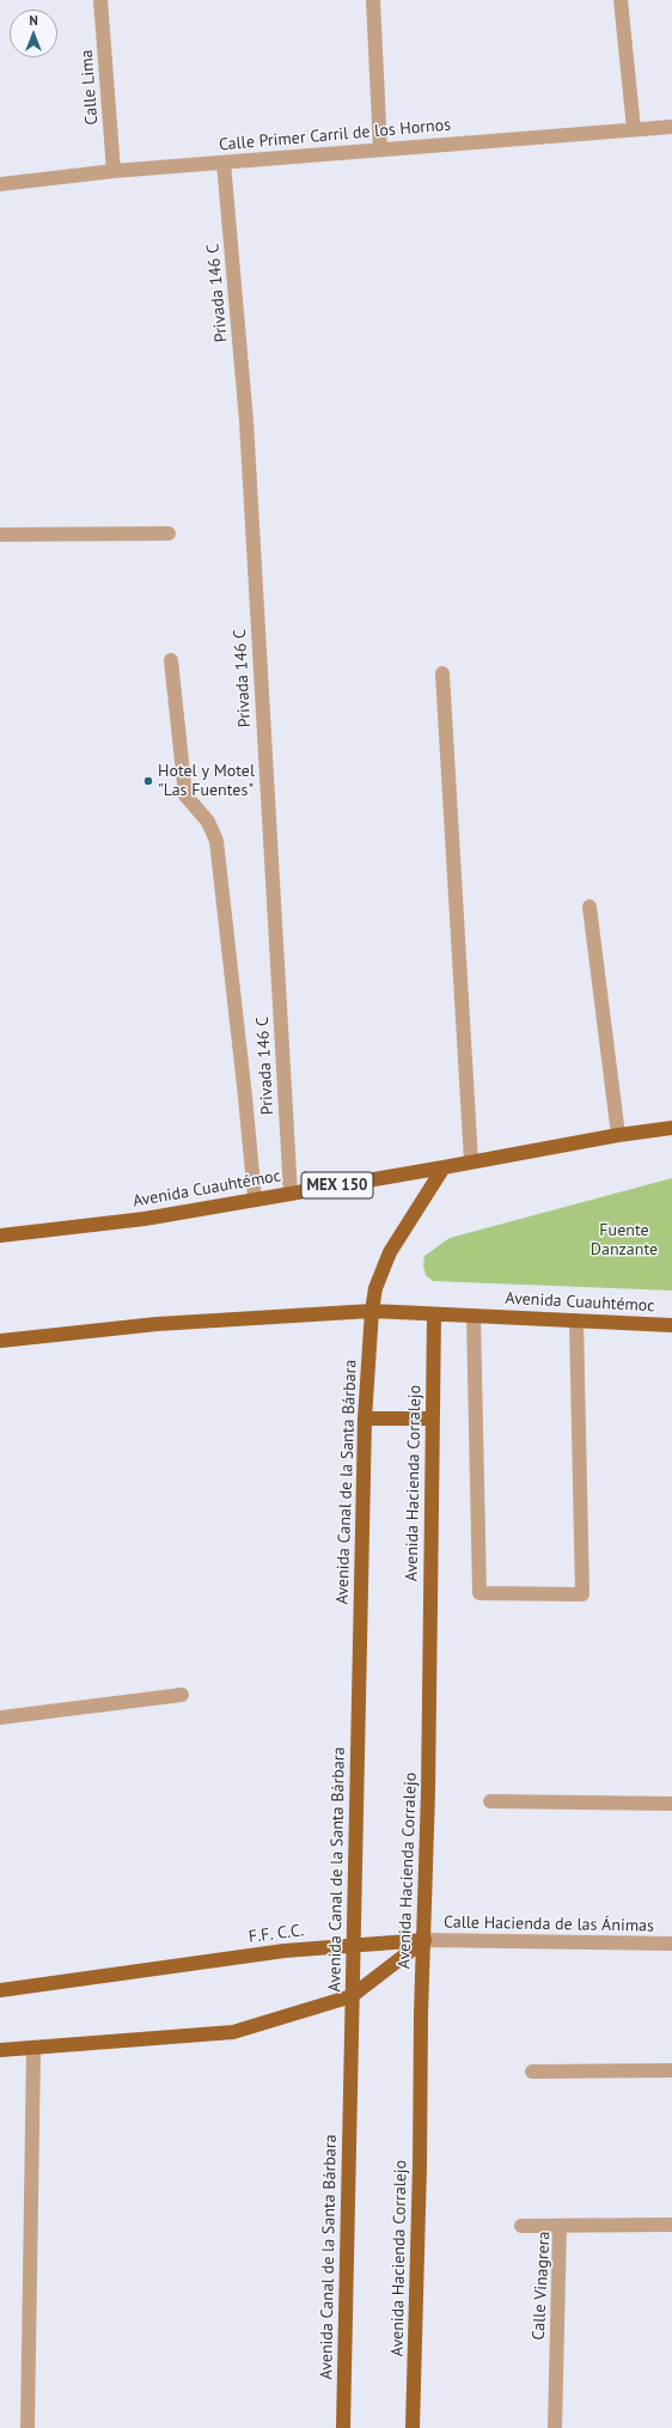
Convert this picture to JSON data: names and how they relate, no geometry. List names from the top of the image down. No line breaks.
{"streets":{"main road":["MEX 150","Avenida Cuauhtémoc","Avenida Canal de la Santa Bárbara","Avenida Hacienda Corralejo","F.F. C.C."],"street":["Calle Lima","Calle Primer Carril de los Hornos","Privada 146 C","Calle Hacienda de las Ánimas","Calle Vinagrera"]},"crossings":[["Calle Lima","Calle Primer Carril de los Hornos"],["Calle Primer Carril de los Hornos","Privada 146 C"],["Privada 146 C","Avenida Cuauhtémoc"],["Avenida Cuauhtémoc","Avenida Canal de la Santa Bárbara"],["Avenida Cuauhtémoc","Avenida Hacienda Corralejo"],["Avenida Canal de la Santa Bárbara","F.F. C.C."],["Avenida Hacienda Corralejo","Calle Hacienda de las Ánimas"],["Avenida Hacienda Corralejo","F.F. C.C."],["Calle Hacienda de las Ánimas","F.F. C.C."]],"parks":["Fuente Danzante"],"places":["Hotel y Motel \"Las Fuentes\""],"north":"top"}
